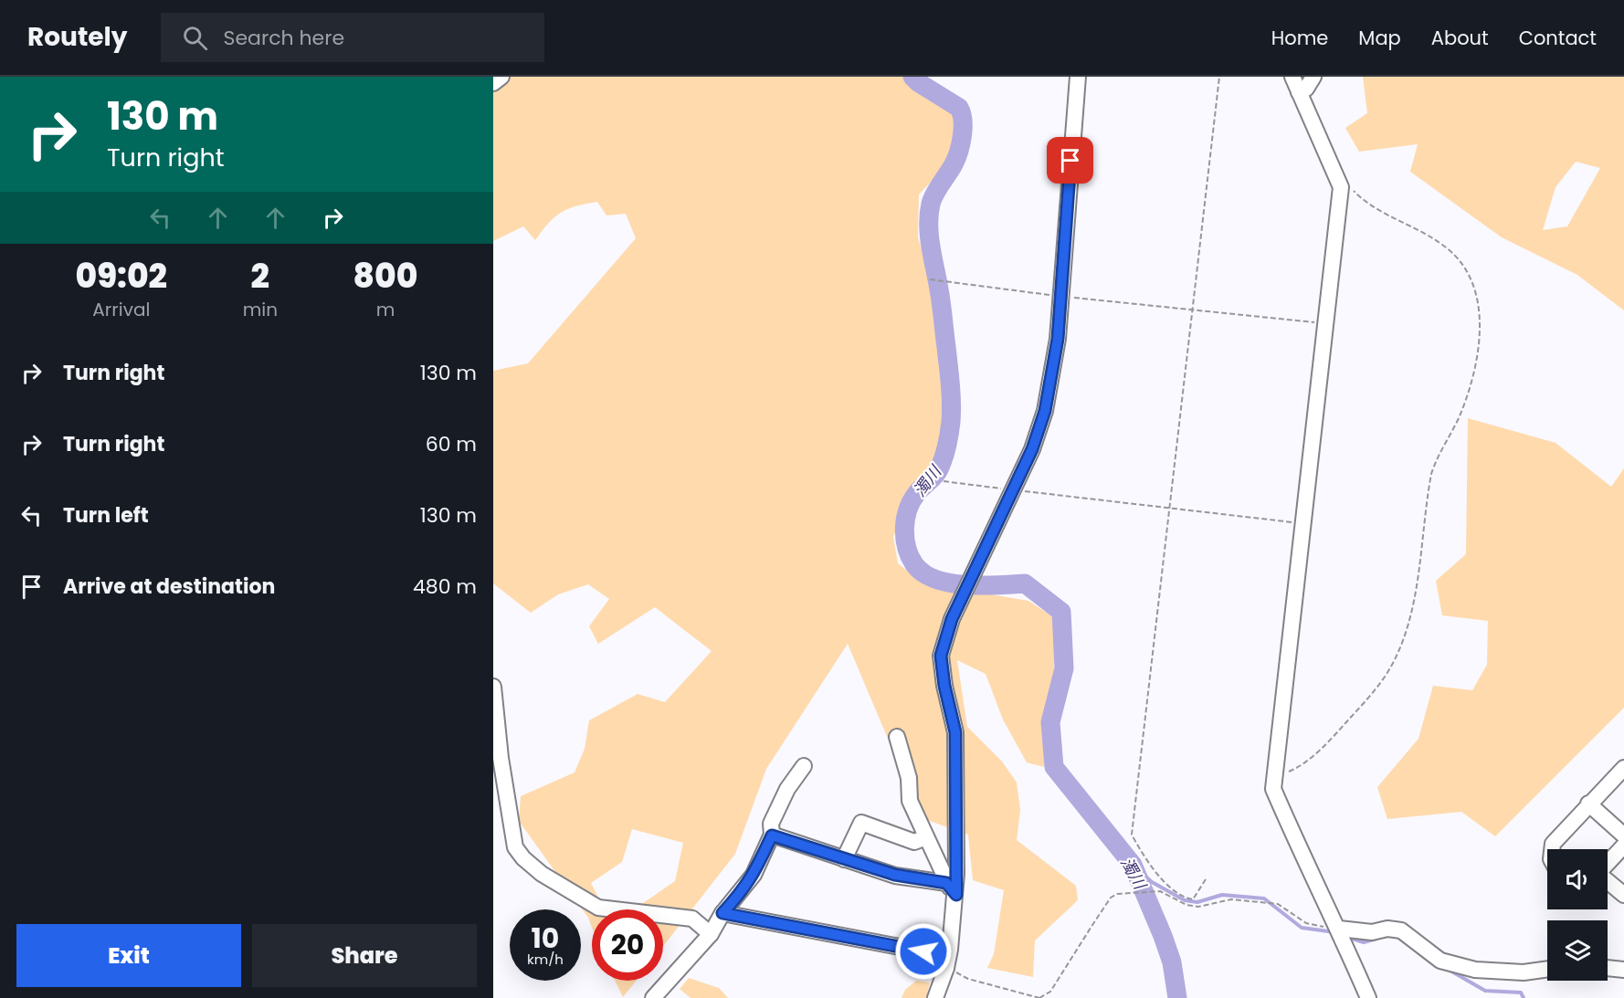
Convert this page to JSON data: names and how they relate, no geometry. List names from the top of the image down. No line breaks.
{"water":["濁川"],"page":{"header":"Routely","search":"Search here","nav":["Home","Map","About","Contact"],"turn":["130 m","Turn right"],"eta":["09:02","Arrival","2","min","800","m"],"list":[{"name":"Turn right","value":"130 m"},{"name":"Turn right","value":"60 m"},{"name":"Turn left","value":"130 m"},{"name":"Arrive at destination","value":"480 m"}],"speed":"10 km/h","limit":"20","buttons":["Exit","Share"]}}
